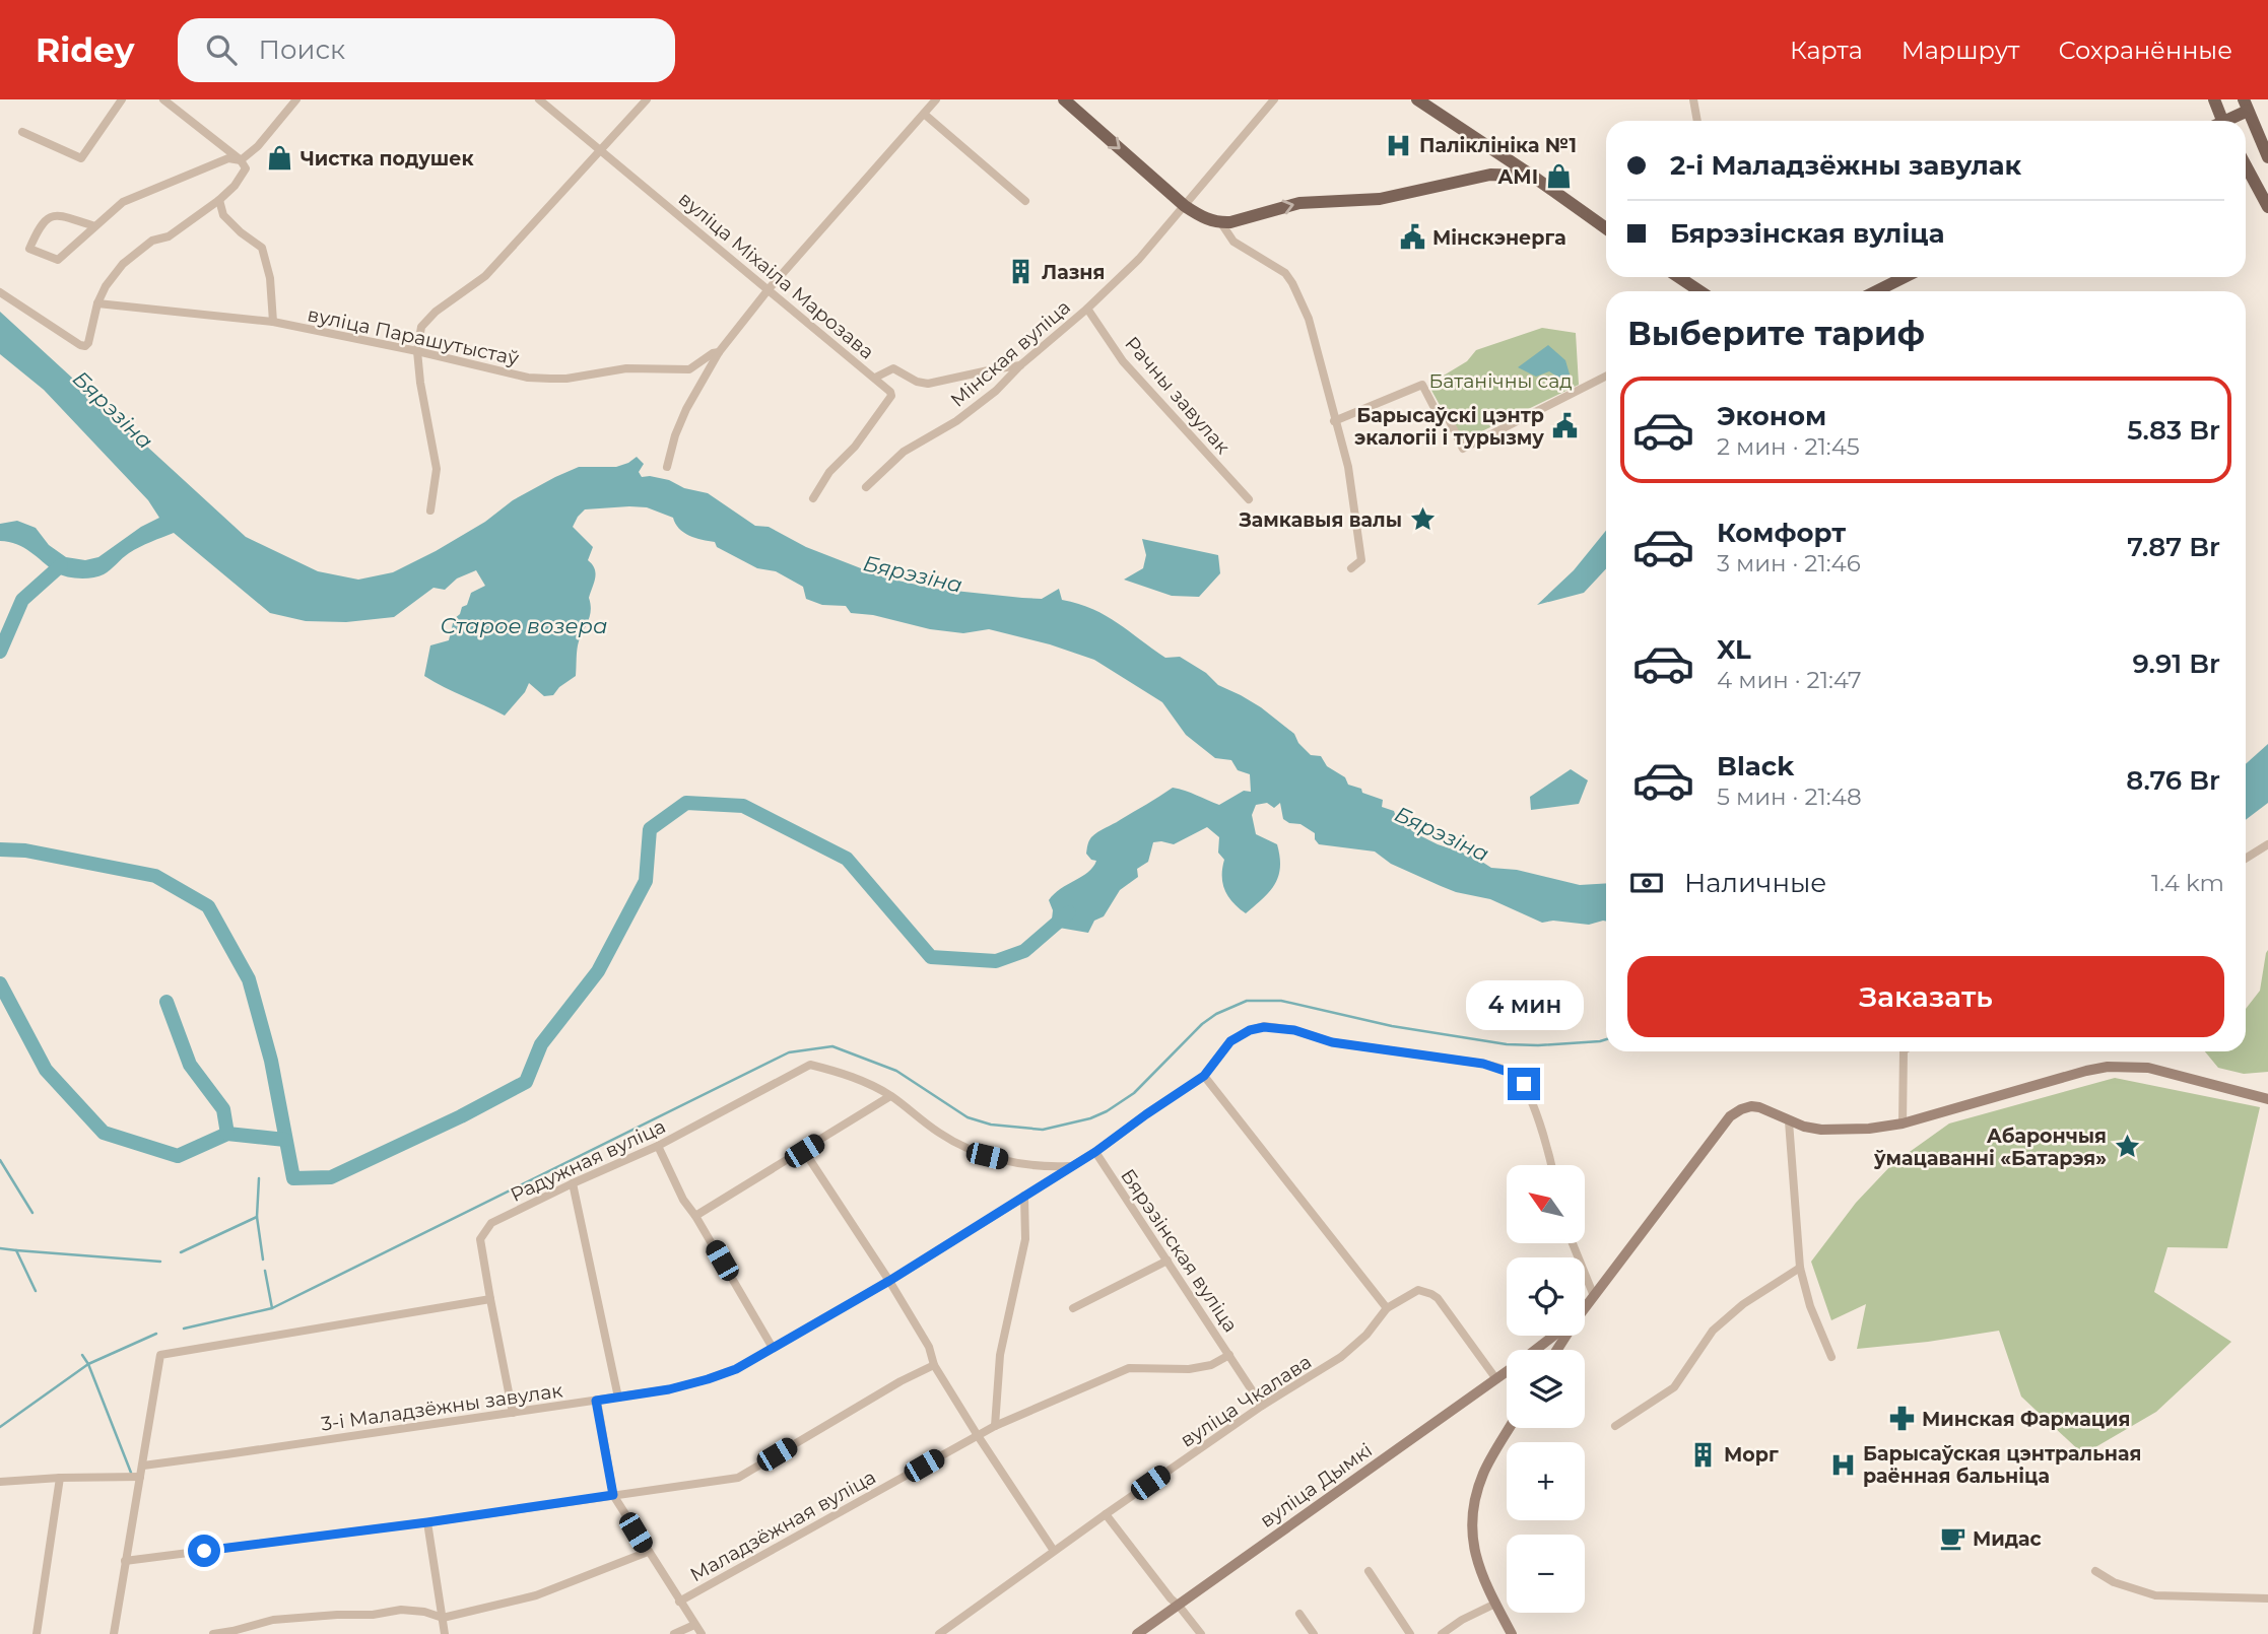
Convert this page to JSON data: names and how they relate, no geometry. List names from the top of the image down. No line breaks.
{"streets":{"main road":["вуліца Дымкі"],"street":["вуліца Міхаіла Марозава","вуліца Парашутыстаў","Мінская вуліца","Рачны завулак","Радужная вуліца","Бярэзінская вуліца","вуліца Чкалава","3-і Маладзёжны завулак","Маладзёжная вуліца"]},"crossings":[["Мінская вуліца","Рачны завулак"],["Радужная вуліца","3-і Маладзёжны завулак"],["Бярэзінская вуліца","вуліца Чкалава"],["Бярэзінская вуліца","3-і Маладзёжны завулак"],["Бярэзінская вуліца","Маладзёжная вуліца"]],"water":["Бярэзіна","Старое возера"],"parks":["Батанічны сад"],"places":{"hospital":["Паліклініка №1","Барысаўская цэнтральная раённая бальніца"],"shop":["Чистка подушек","АМІ"],"public building":["Мінскэнерга","Барысаўскі цэнтр экалогіі і турызму"],"building":["Лазня","Морг"],"place":["Замкавыя валы","Абарончыя ўмацаванні «Батарэя»"],"pharmacy":["Минская Фармация"],"cafe":["Мидас"]},"north":"top left","page":{"header":"Ridey","search":"Поиск","nav":["Карта","Маршрут","Сохранённые"],"banner":["2-і Маладзёжны завулак","Бярэзінская вуліца"],"heading":"Выберите тариф","list":[{"name":"Эконом","note":"2 мин · 21:45","value":"5.83 Br"},{"name":"Комфорт","note":"3 мин · 21:46","value":"7.87 Br"},{"name":"XL","note":"4 мин · 21:47","value":"9.91 Br"},{"name":"Black","note":"5 мин · 21:48","value":"8.76 Br"}],"pay":["Наличные","1.4 km"],"buttons":"Заказать","bubble":"4 мин","map_buttons":["+","−"]}}
